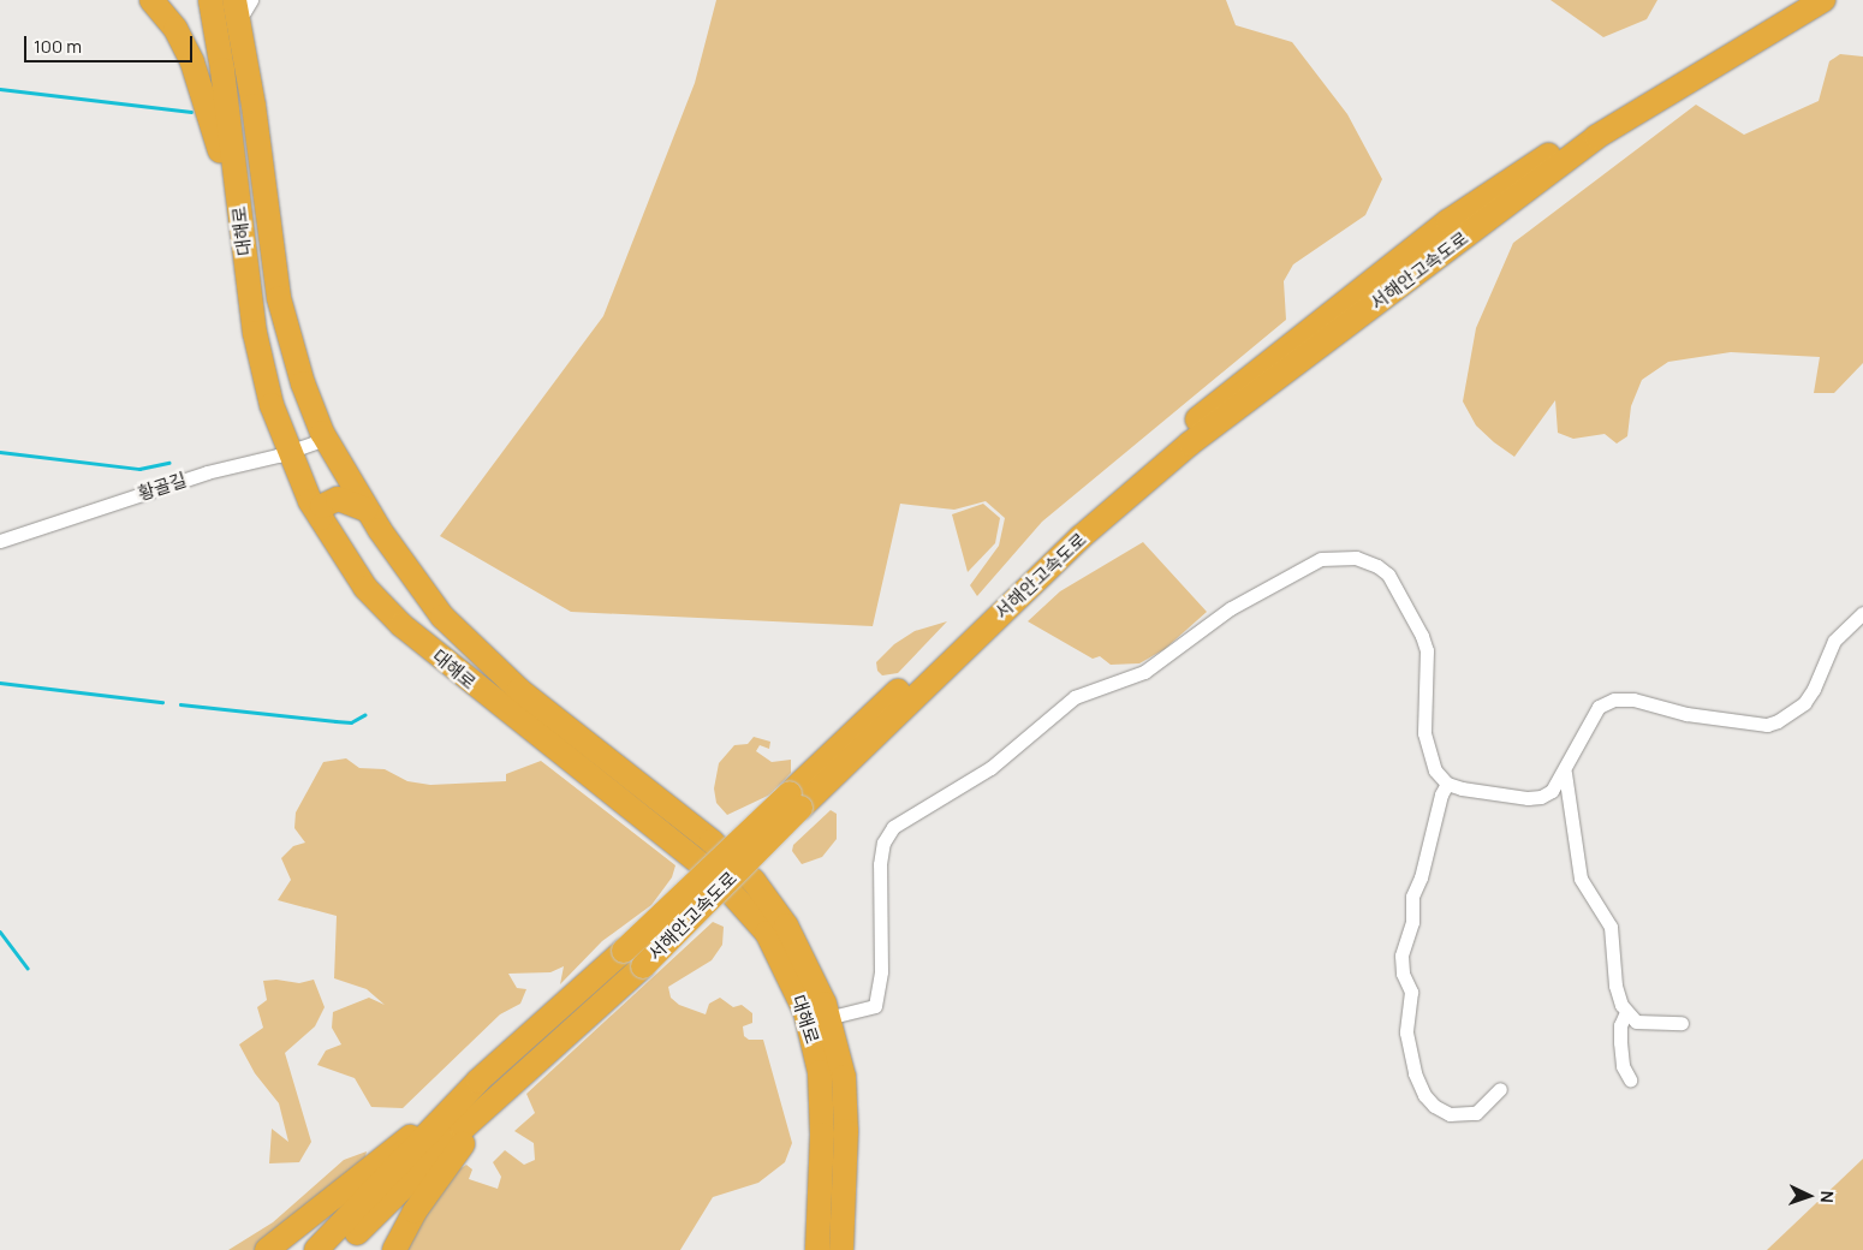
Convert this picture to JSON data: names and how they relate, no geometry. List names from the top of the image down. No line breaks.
{"streets":{"highway":["대해로","서해안고속도로"],"street":["황골길"]},"crossings":[["대해로","황골길"]],"scale_bar":"100 m","north":"right"}
